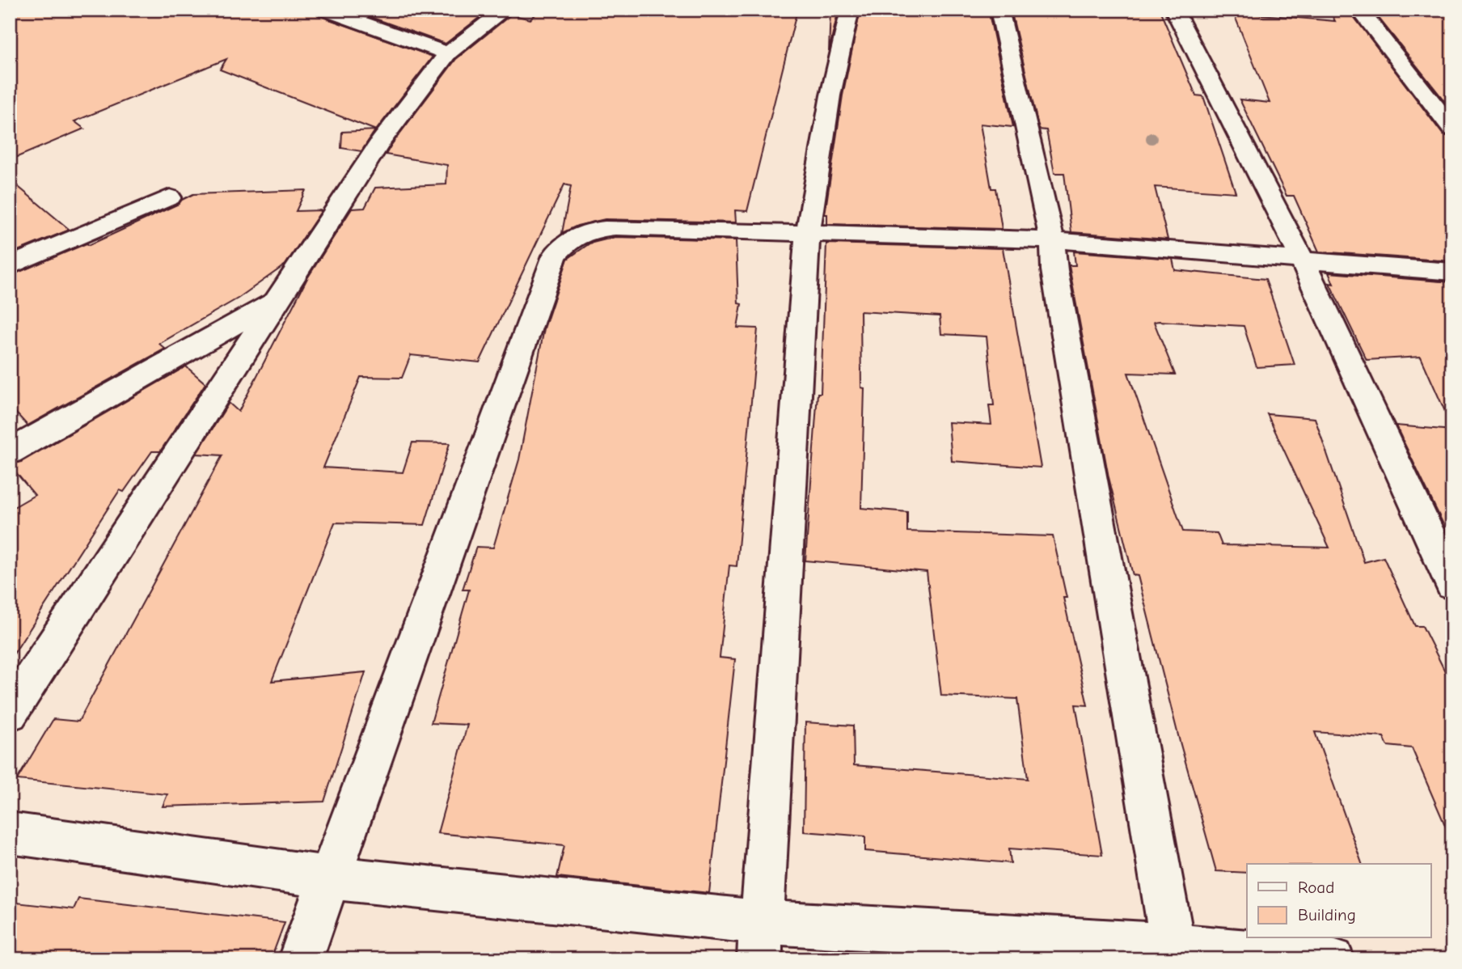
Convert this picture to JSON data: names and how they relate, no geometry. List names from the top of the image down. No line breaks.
{"legend":["Road","Building"]}
